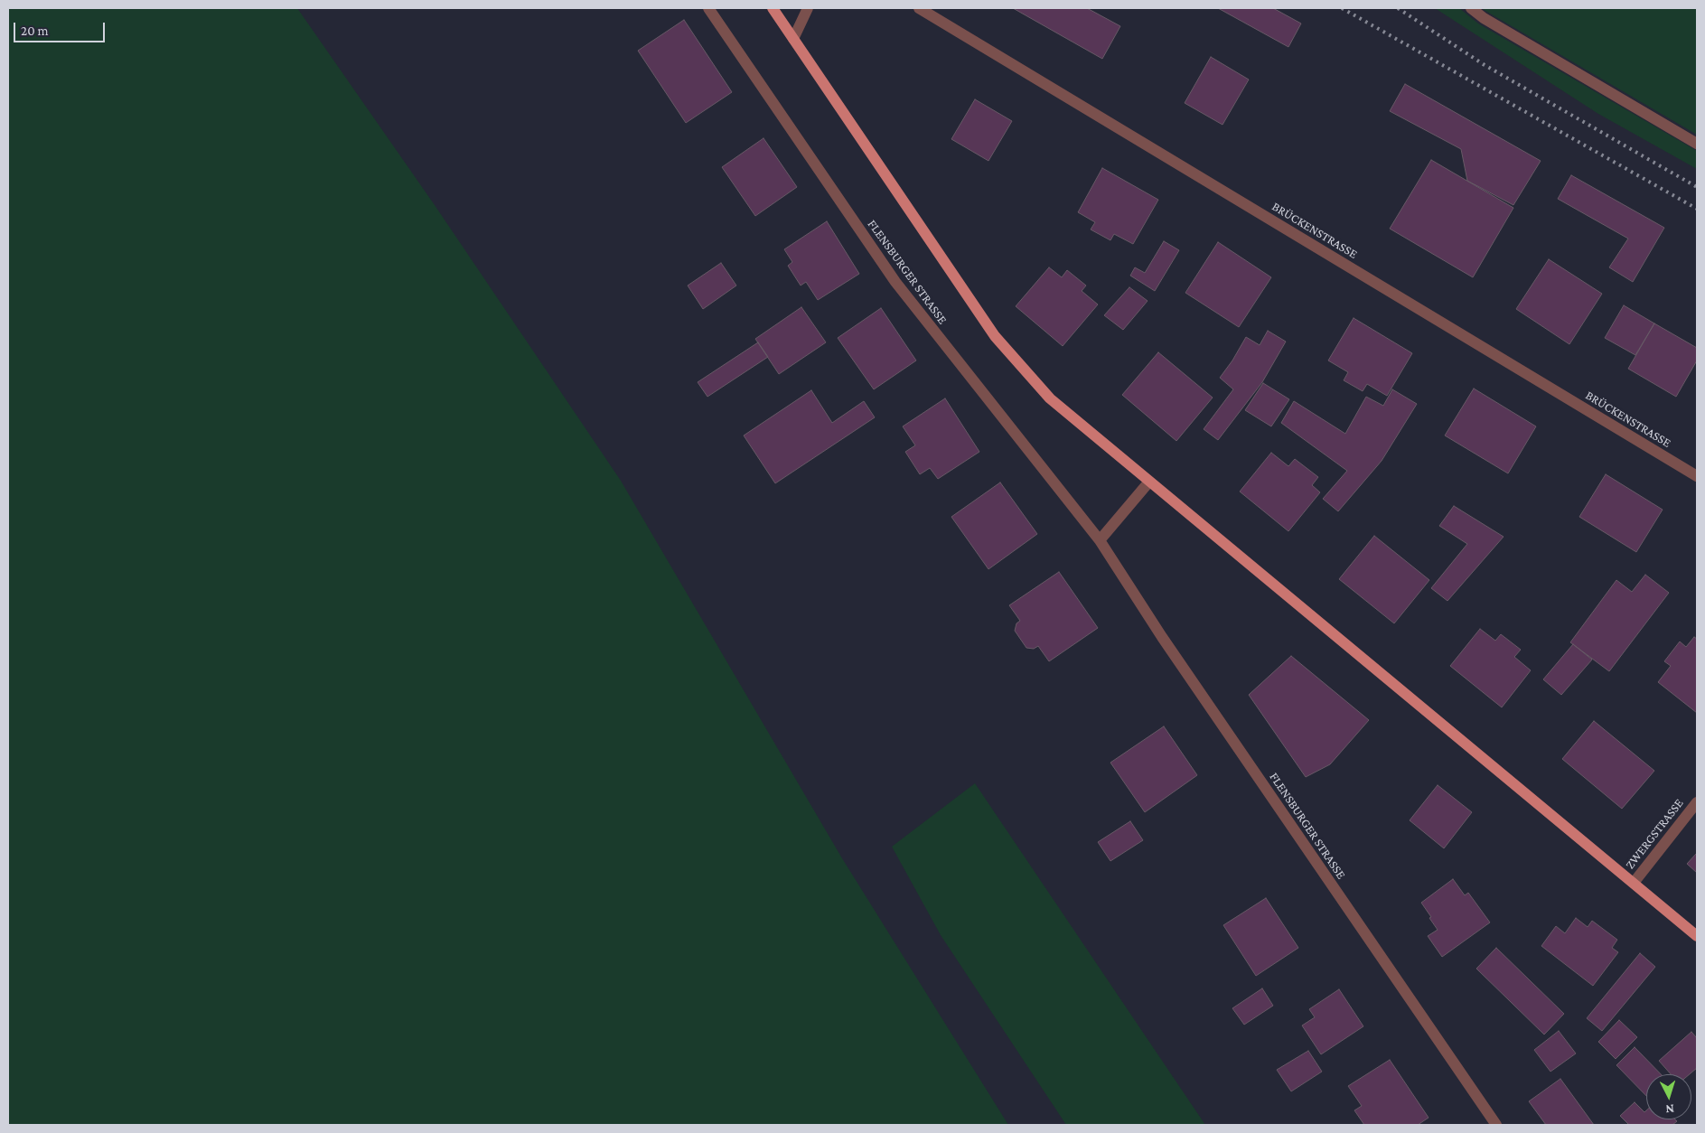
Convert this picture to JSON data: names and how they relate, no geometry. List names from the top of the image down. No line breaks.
{"streets":{"street":["BRÜCKENSTRASSE","FLENSBURGER STRASSE","ZWERGSTRASSE"]},"scale_bar":"20 m","north":"bottom"}
